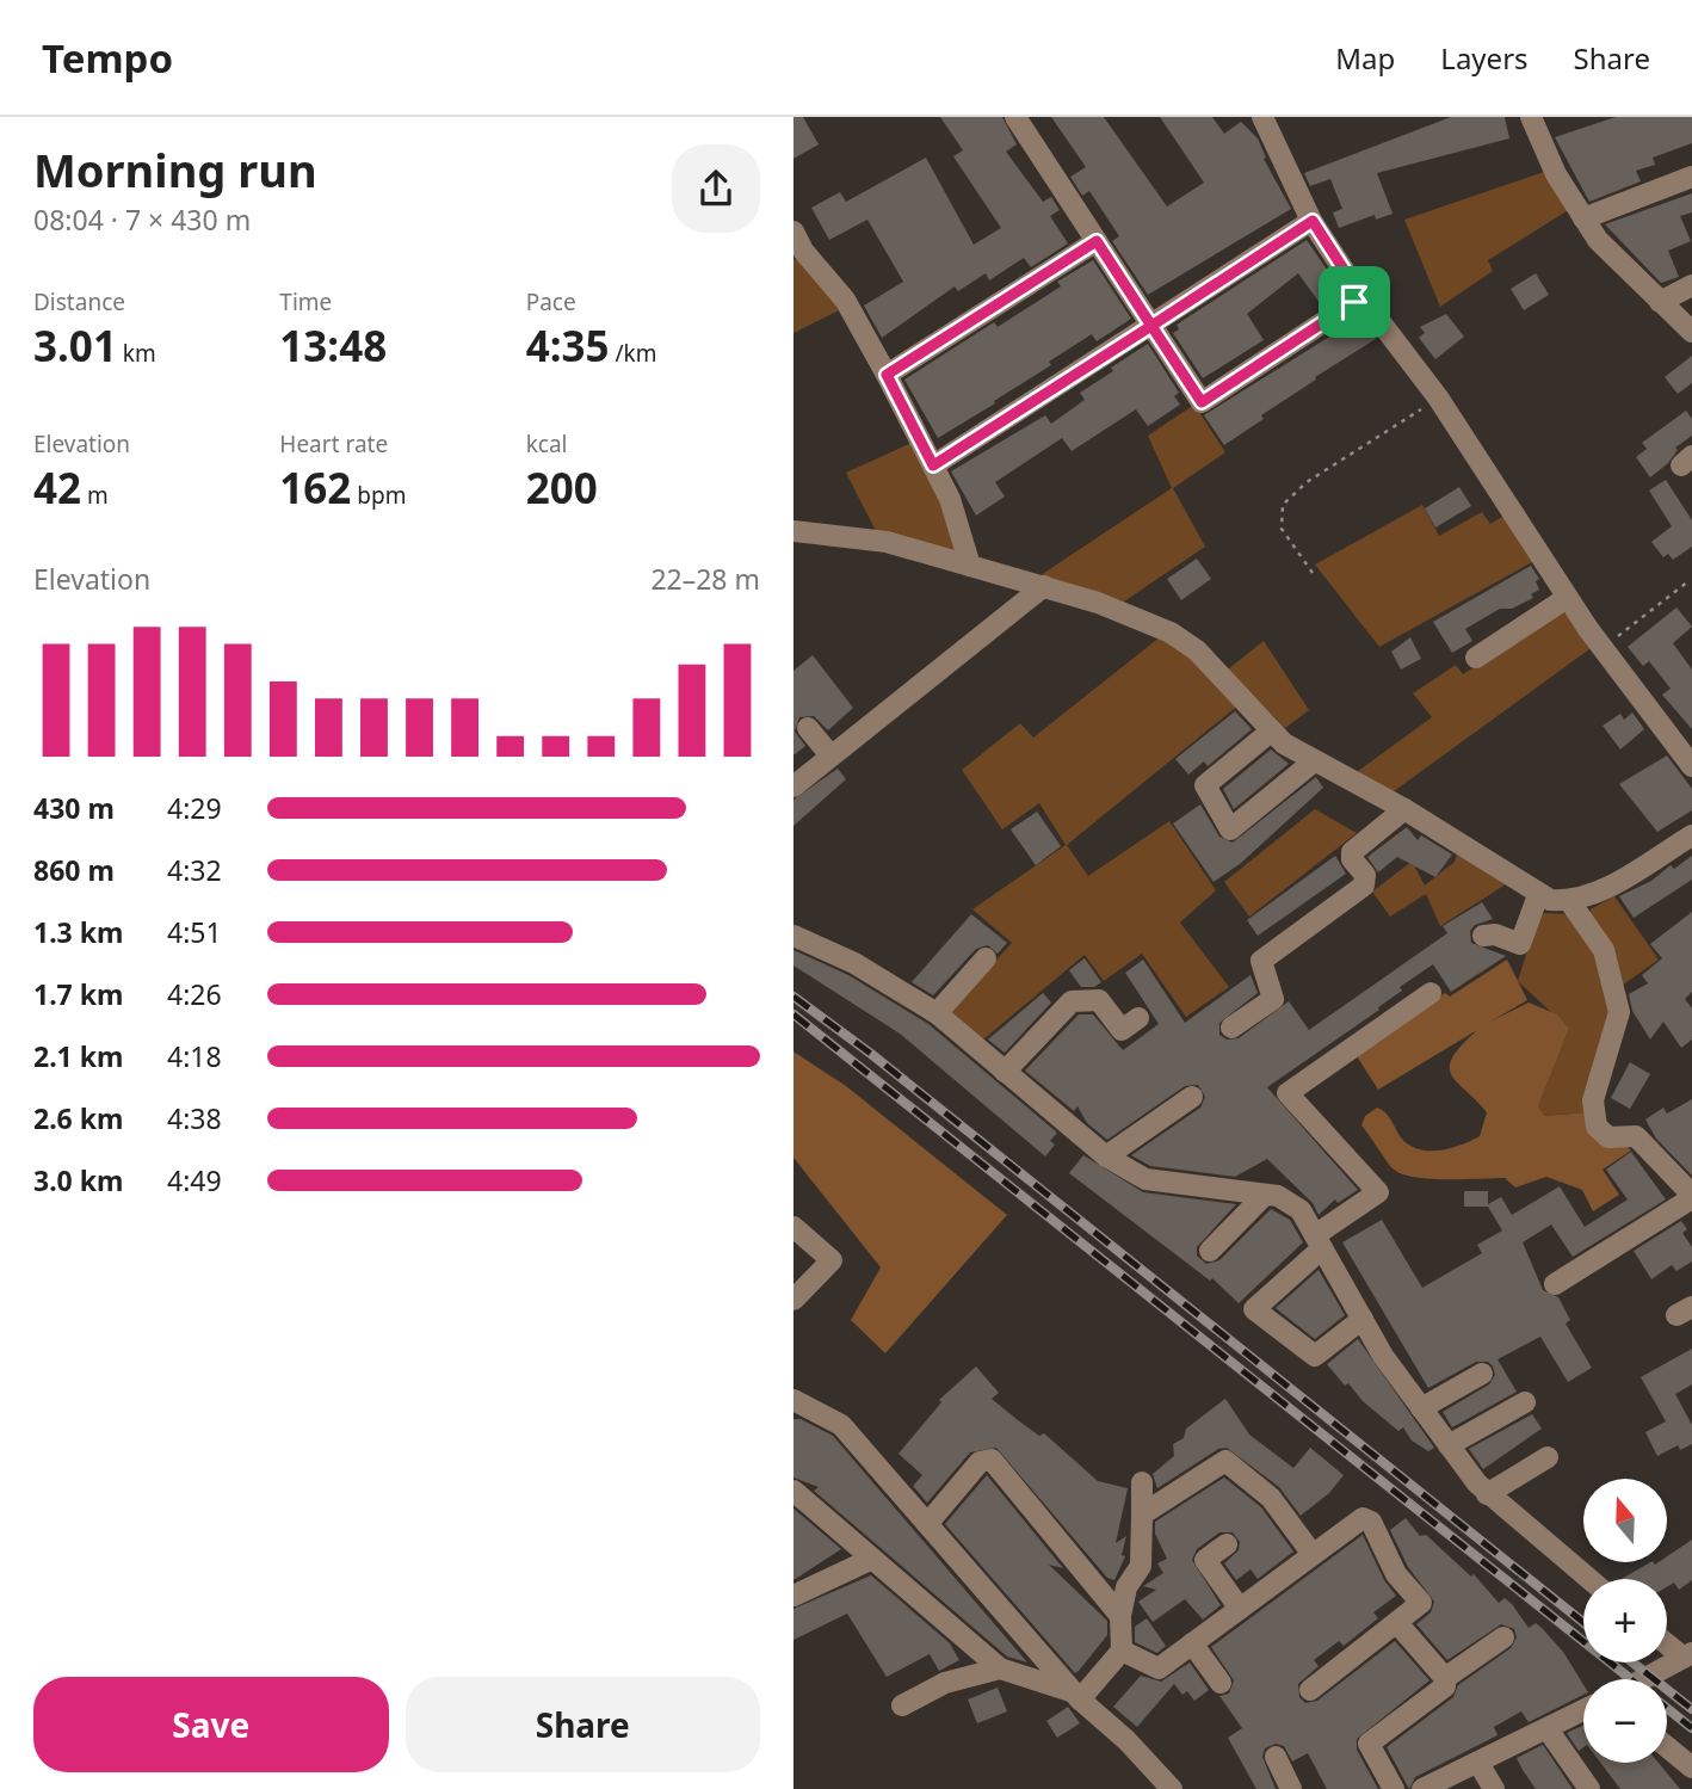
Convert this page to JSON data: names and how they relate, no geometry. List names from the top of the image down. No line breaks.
{"north":"top","page":{"header":"Tempo","nav":["Map","Layers","Share"],"heading":["Morning run","08:04 · 7 × 430 m"],"stats":[["Distance","3.01 km"],["Time","13:48"],["Pace","4:35 /km"],["Elevation","42 m"],["Heart rate","162 bpm"],["kcal","200"]],"chart":["Elevation","22–28 m"],"list":[{"name":"430 m","note":"4:29"},{"name":"860 m","note":"4:32"},{"name":"1.3 km","note":"4:51"},{"name":"1.7 km","note":"4:26"},{"name":"2.1 km","note":"4:18"},{"name":"2.6 km","note":"4:38"},{"name":"3.0 km","note":"4:49"}],"map_buttons":["+","−"],"buttons":["Save","Share"]}}
